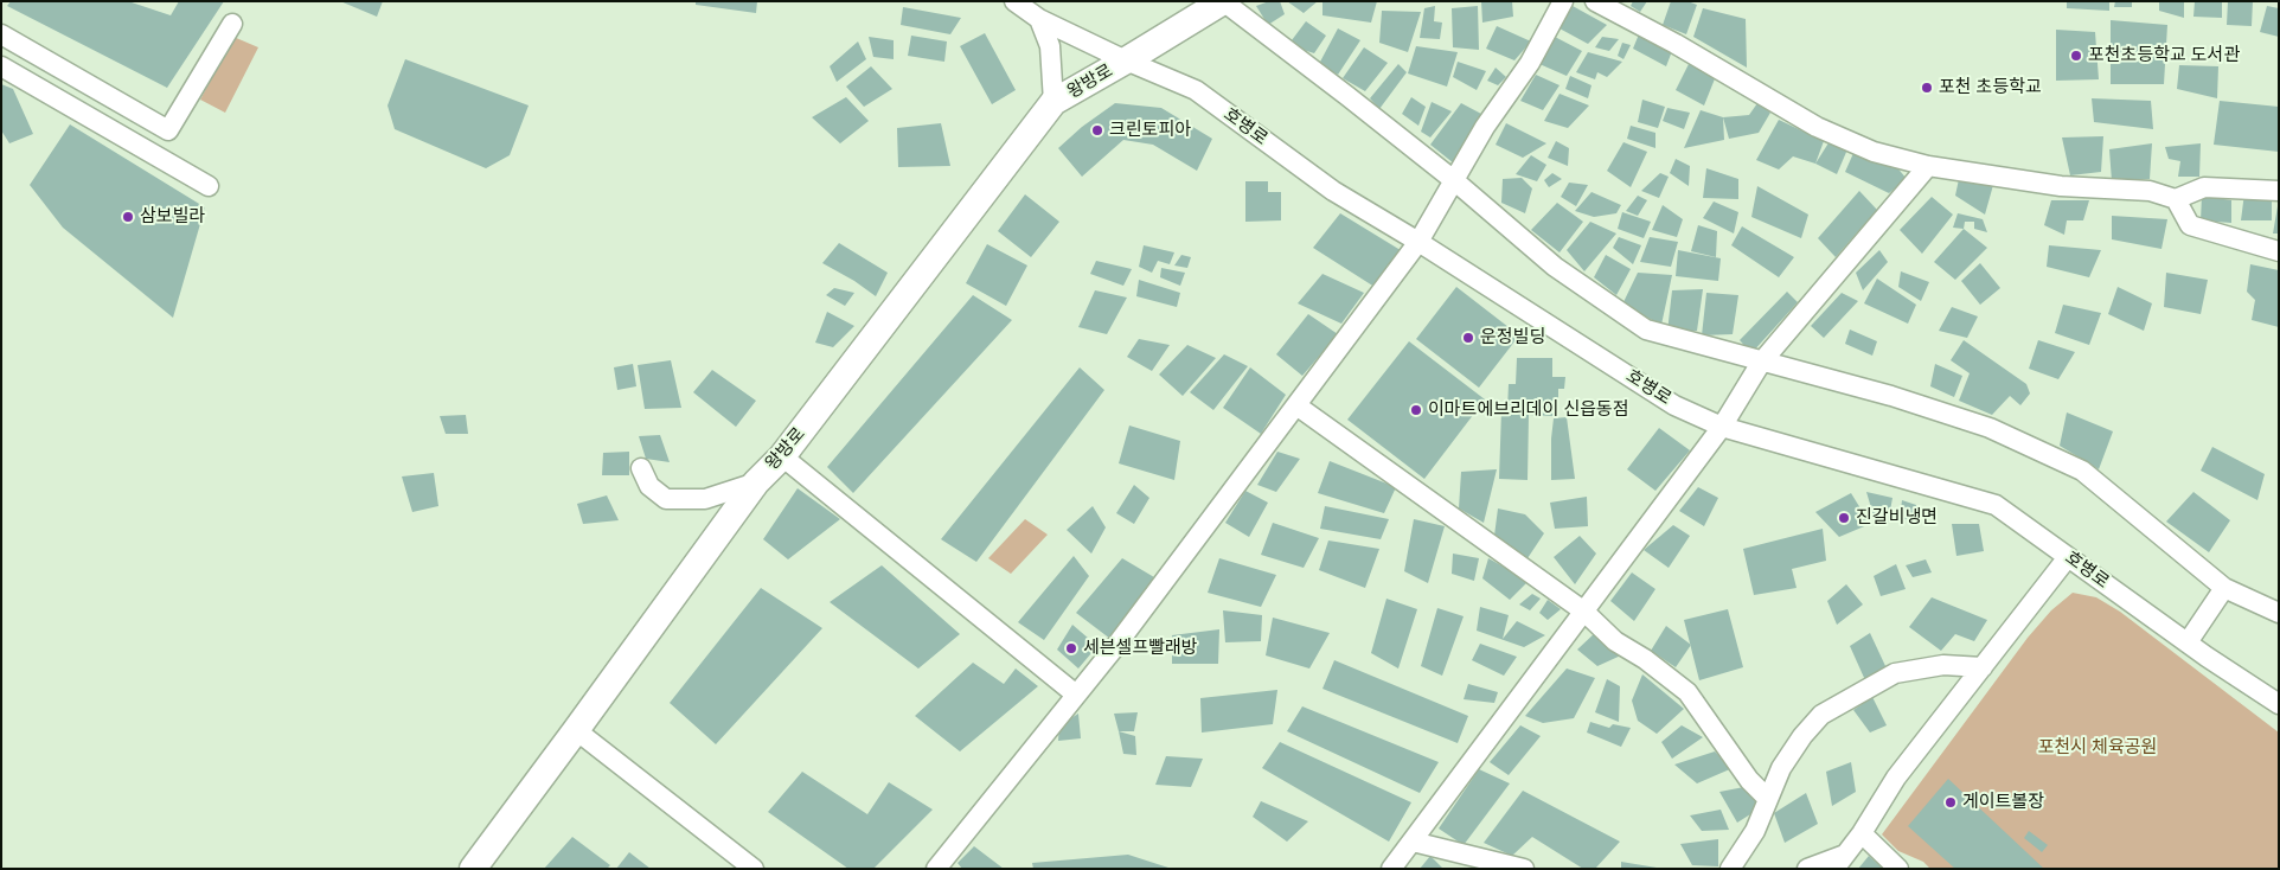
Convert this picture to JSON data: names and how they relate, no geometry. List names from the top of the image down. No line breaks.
{"streets":{"main road":["왕방로"],"street":["호병로"]},"crossings":[["왕방로","호병로"]],"parks":["포천시 체육공원"],"places":["포천초등학교 도서관","포천 초등학교","크린토피아","삼보빌라","운정빌딩","이마트에브리데이 신읍동점","진갈비냉면","세븐셀프빨래방","게이트볼장"]}
